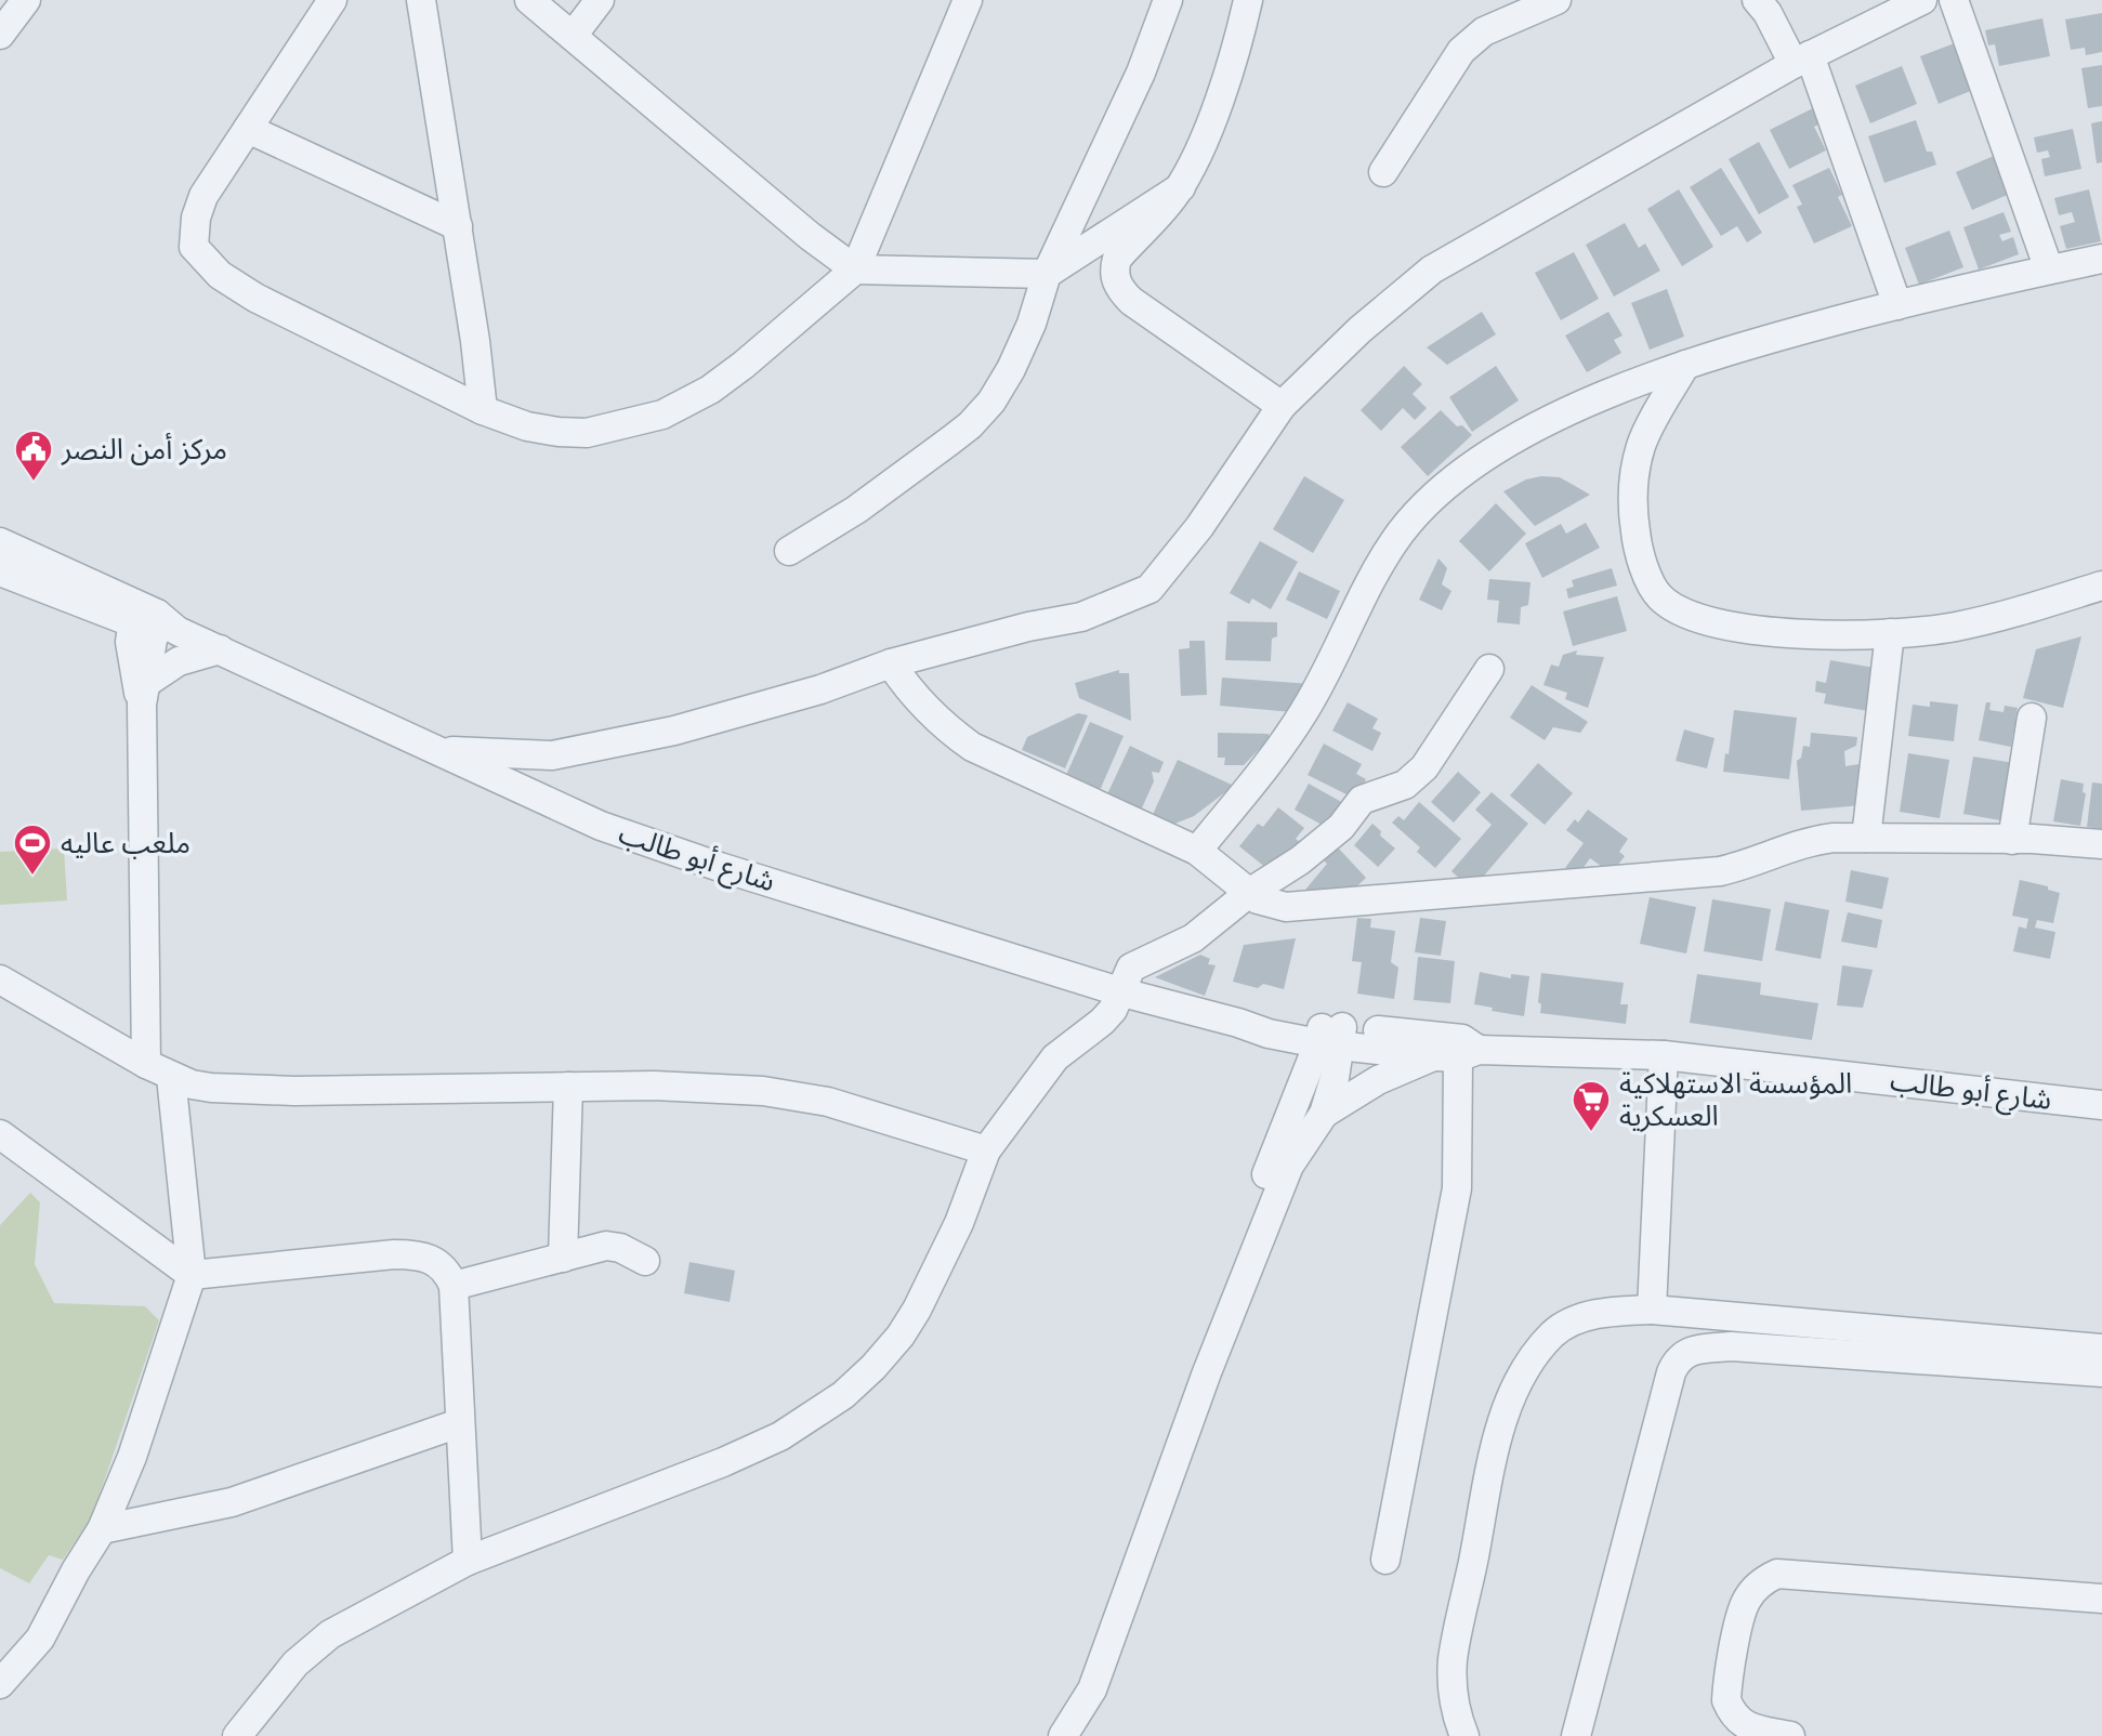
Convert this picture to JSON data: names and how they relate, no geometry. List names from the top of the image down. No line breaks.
{"streets":{"street":["شارع أبو طالب"]},"places":{"public building":["مركز أمن النصر"],"sports":["ملعب عاليه"],"supermarket":["المؤسسة الاستهلاكية العسكرية"]}}
